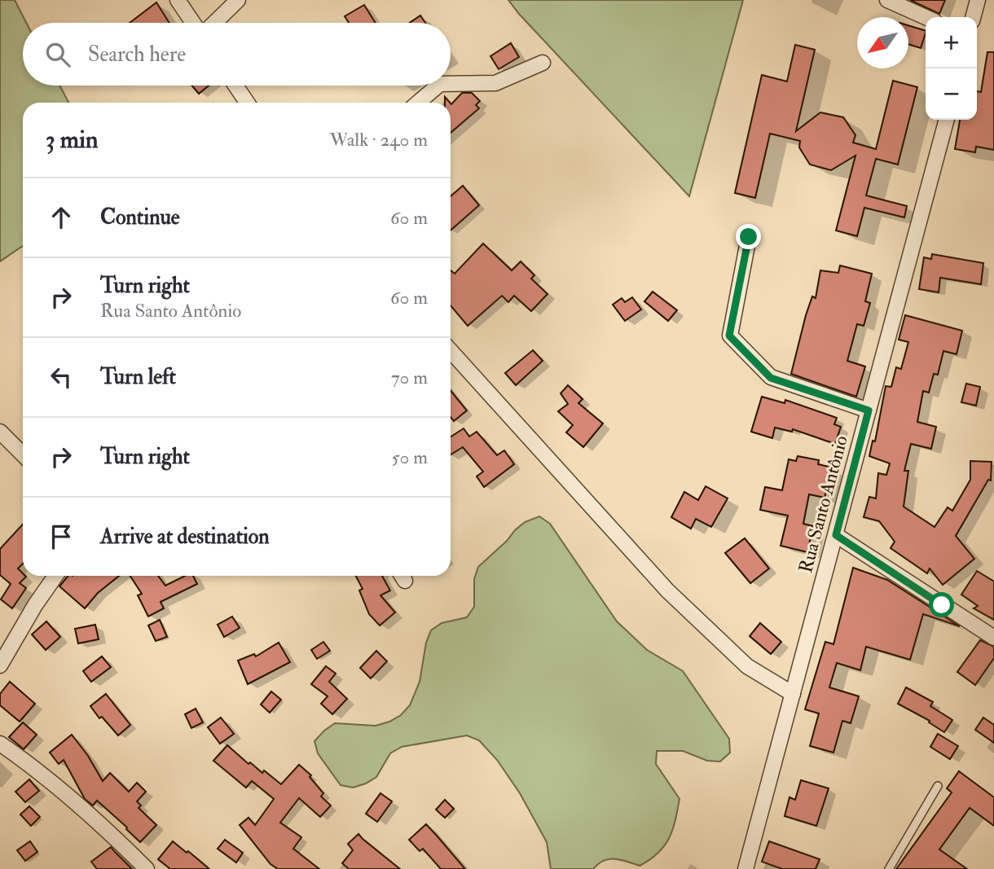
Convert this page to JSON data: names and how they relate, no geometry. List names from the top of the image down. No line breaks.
{"streets":{"street":["Rua Santo Antônio"]},"north":"bottom left","page":{"map_buttons":["+","−"],"search":"Search here","heading":["3 min","Walk · 240 m"],"list":[["Continue","60 m"],["Turn right","Rua Santo Antônio","60 m"],["Turn left","70 m"],["Turn right","50 m"],"Arrive at destination"]}}
